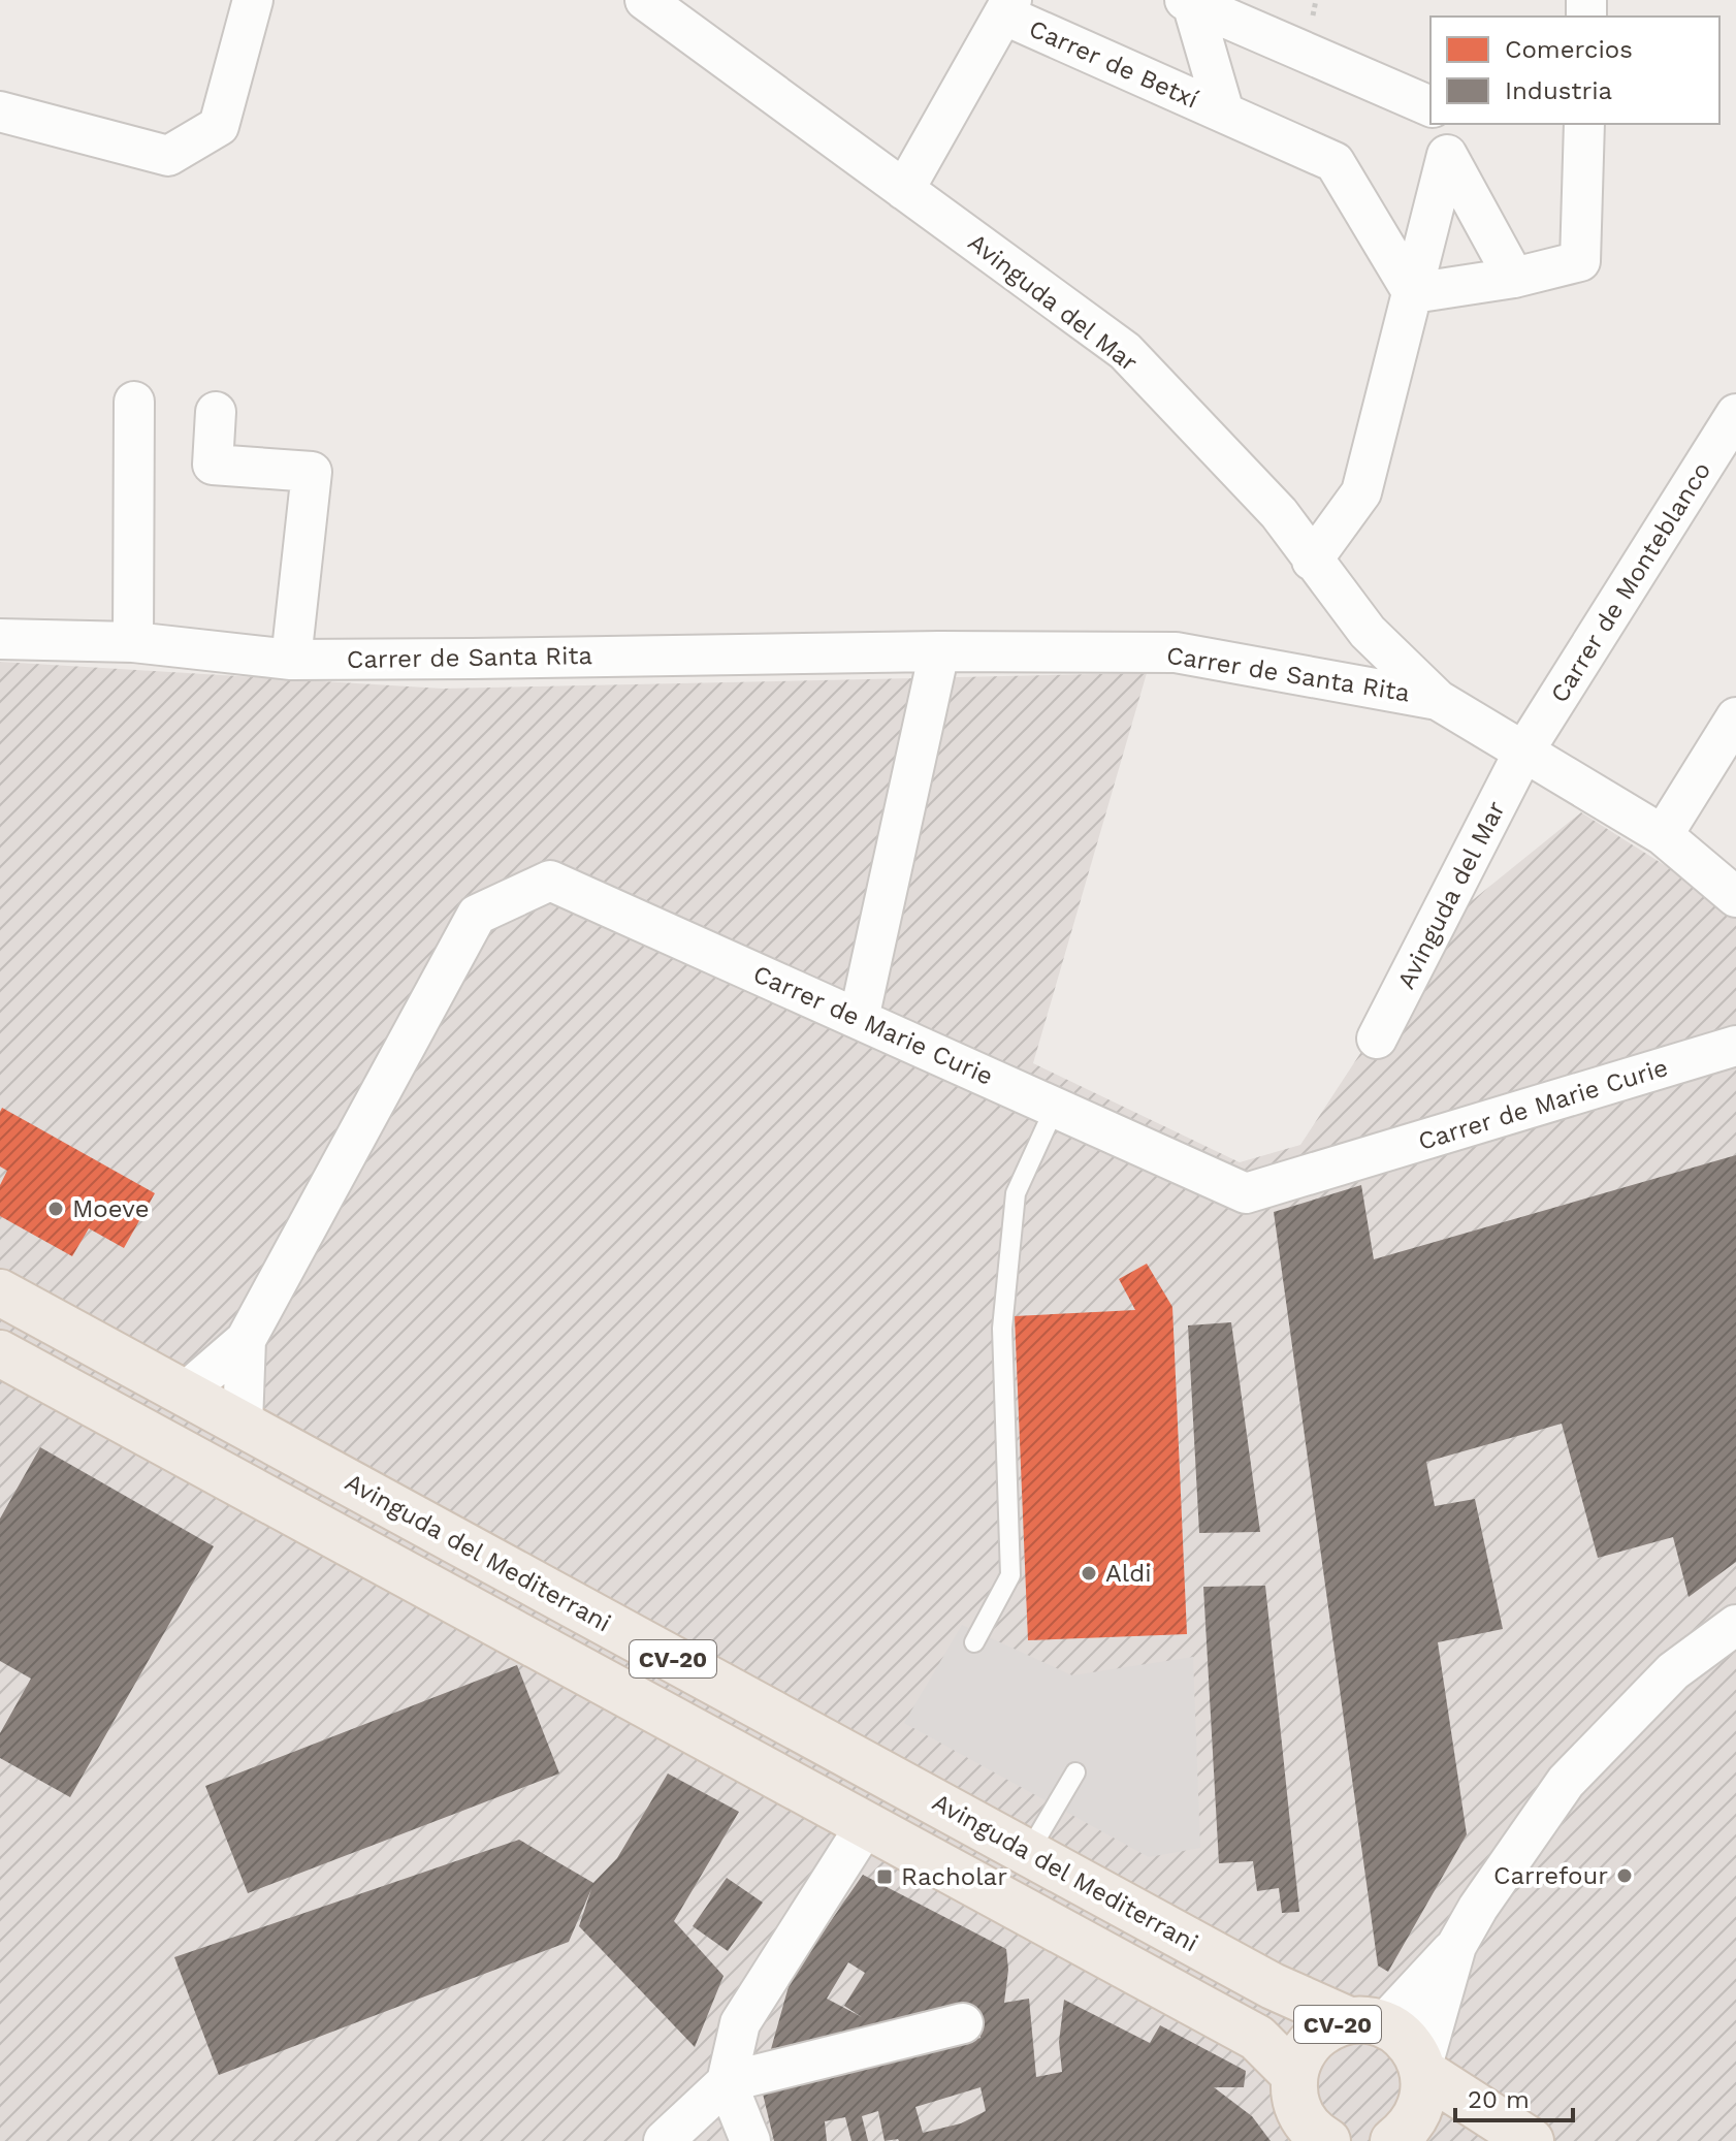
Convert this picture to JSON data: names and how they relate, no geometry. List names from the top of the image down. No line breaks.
{"streets":{"main road":["Avinguda del Mediterrani","CV-20"],"street":["Carrer de Betxí","Avinguda del Mar","Carrer de Monteblanco","Carrer de Santa Rita","Carrer de Marie Curie"]},"crossings":[["Carrer de Betxí","Avinguda del Mar"],["Avinguda del Mar","Carrer de Monteblanco"],["Avinguda del Mar","Carrer de Santa Rita"],["Carrer de Marie Curie","Avinguda del Mediterrani"],["Avinguda del Mediterrani","CV-20"]],"places":{"other":["Moeve","Aldi","Carrefour"],"transit":["Racholar"]},"legend":["Comercios","Industria"],"scale_bar":"20 m"}
